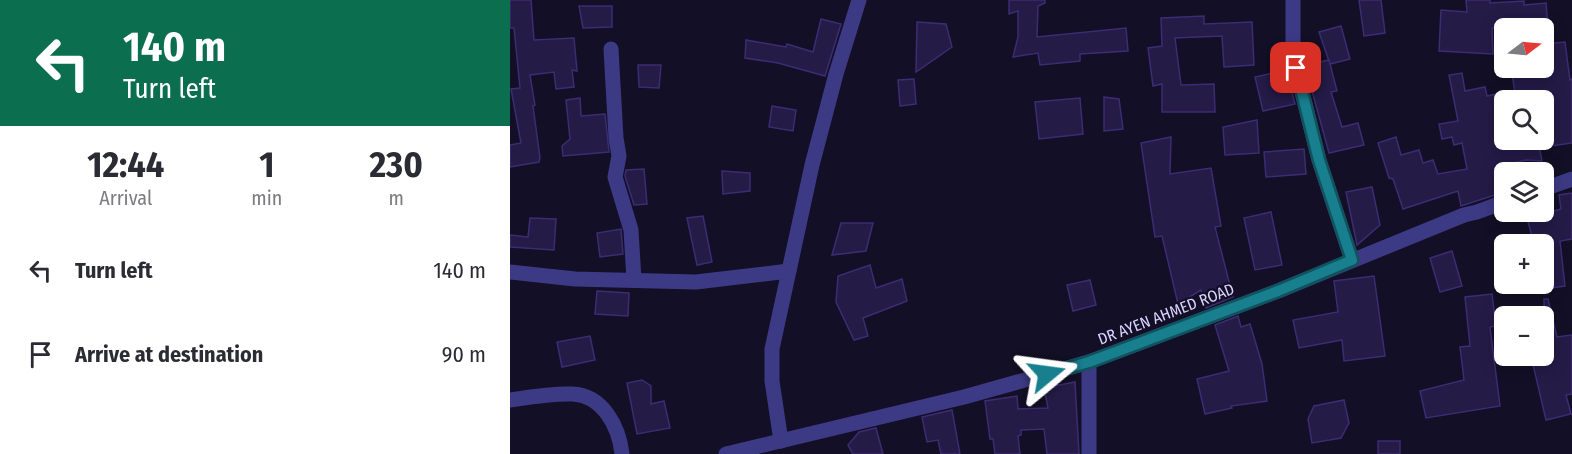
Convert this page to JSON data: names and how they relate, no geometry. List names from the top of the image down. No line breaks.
{"streets":{"street":["DR AYEN AHMED ROAD"]},"north":"right","page":{"turn":["140 m","Turn left"],"map_buttons":["+","−"],"eta":["12:44","Arrival","1","min","230","m"],"list":[{"name":"Turn left","value":"140 m"},{"name":"Arrive at destination","value":"90 m"}]}}
